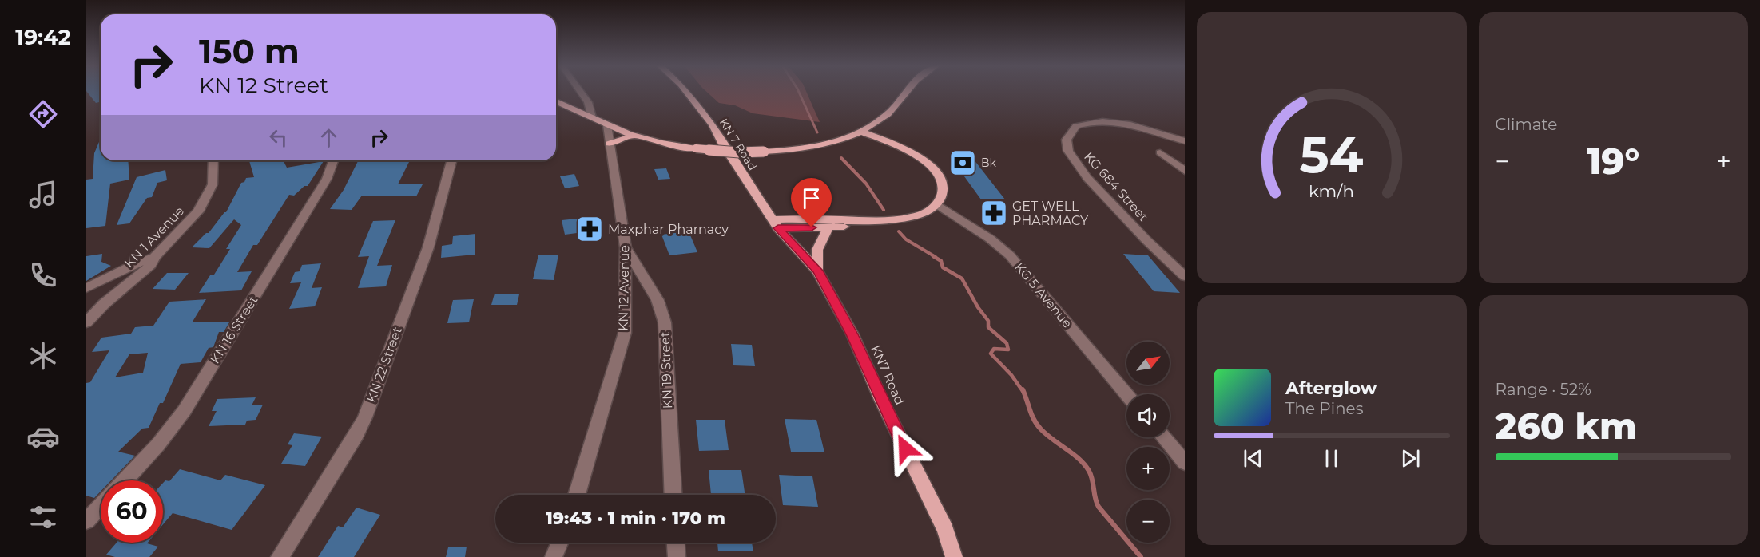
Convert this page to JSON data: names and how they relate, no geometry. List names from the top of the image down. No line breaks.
{"streets":{"main road":["KN 7 Road","KN7 Road"],"street":["KG 684 Street","KN 1 Avenue","KN 12 Avenue","KG 5 Avenue","KN 16 Street","KN 22 Street","KN 19 Street"]},"crossings":[["KN 7 Road","KN7 Road"],["KN 12 Avenue","KN 19 Street"]],"places":{"bank":["Bk"],"pharmacy":["GET WELL PHARMACY","Maxphar Pharnacy"]},"north":"top right","page":{"tabs":"19:42","tile":["Climate",["Range · 52%","260 km"]],"turn":["150 m","KN 12 Street"],"heat":["−","19°","+"],"map_buttons":["+","−"],"song":["Afterglow","The Pines"],"limit":"60","trip":"19:43 · 1 min · 170 m","gauge":["54","km/h"]}}
